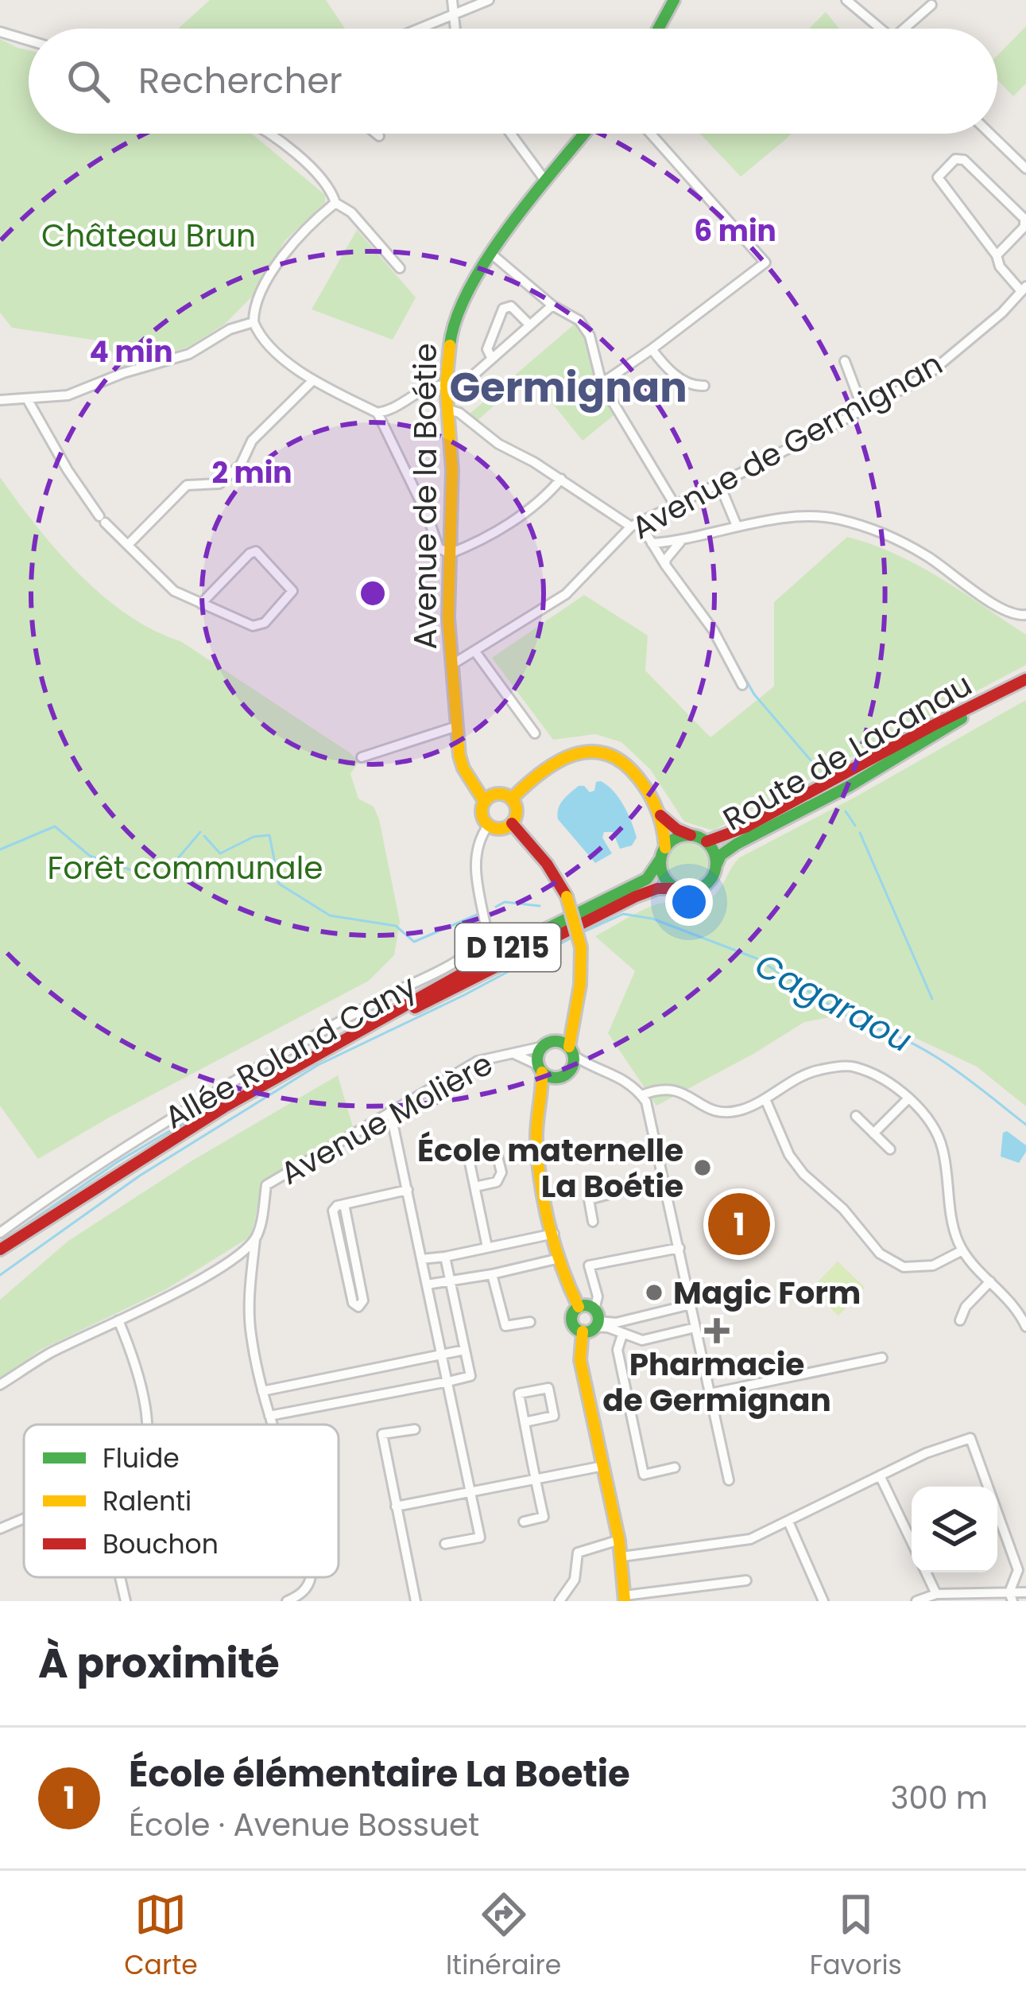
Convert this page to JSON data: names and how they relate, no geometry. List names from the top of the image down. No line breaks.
{"streets":{"main road":["Avenue de la Boétie","Route de Lacanau","D 1215"],"street":["Avenue de Germignan","Allée Roland Cany","Avenue Molière"]},"crossings":[["Avenue de Germignan","Avenue de la Boétie"],["Avenue de la Boétie","Allée Roland Cany"],["Route de Lacanau","D 1215"]],"districts":["Germignan"],"water":["Cagaraou"],"parks":["Château Brun","Forêt communale"],"places":{"other":["École maternelle La Boétie","Magic Form"],"health":["Pharmacie de Germignan"]},"legend":["Fluide","Ralenti","Bouchon"],"page":{"search":"Rechercher","pins":"1","heading":"À proximité","list":[{"mark":"1","name":"École élémentaire La Boetie","note":"École · Avenue Bossuet","value":"300 m"}],"nav":["Carte","Itinéraire","Favoris"]},"rings":["6 min","4 min","2 min"]}
